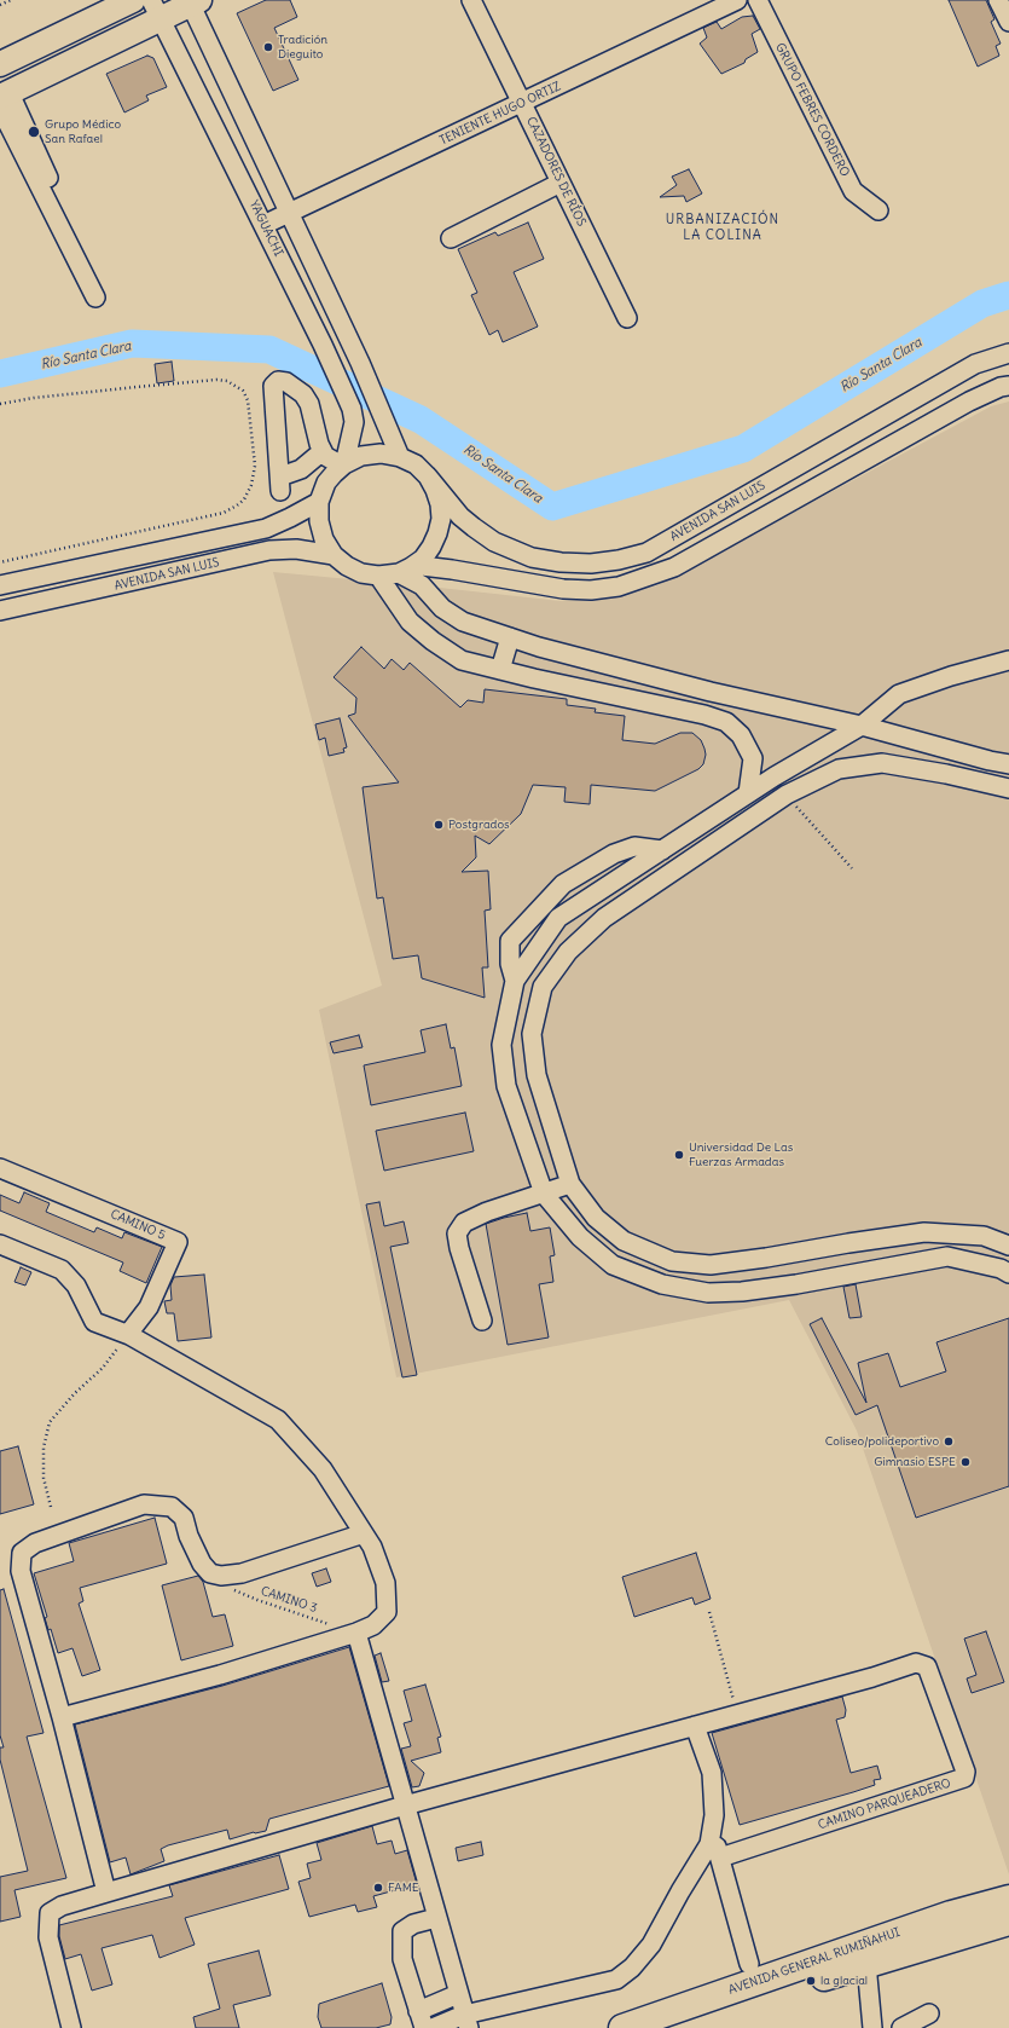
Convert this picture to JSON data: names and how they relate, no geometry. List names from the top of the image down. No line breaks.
{"streets":{"highway":["AVENIDA GENERAL RUMIÑAHUI"],"street":["GRUPO FEBRES CORDERO","TENIENTE HUGO ORTIZ","CAZADORES DE RÍOS","YAGUACHI","AVENIDA SAN LUIS","CAMINO 5","CAMINO PARQUEADERO"],"path":["CAMINO 3"]},"crossings":[["TENIENTE HUGO ORTIZ","CAZADORES DE RÍOS"],["TENIENTE HUGO ORTIZ","YAGUACHI"],["YAGUACHI","AVENIDA SAN LUIS"]],"districts":["URBANIZACIÓN LA COLINA"],"water":["Río Santa Clara"],"places":["Tradición Dieguito","Grupo Médico San Rafael","Postgrados","Universidad De Las Fuerzas Armadas","Coliseo/polideportivo","Gimnasio ESPE","FAME","la glacial"]}
